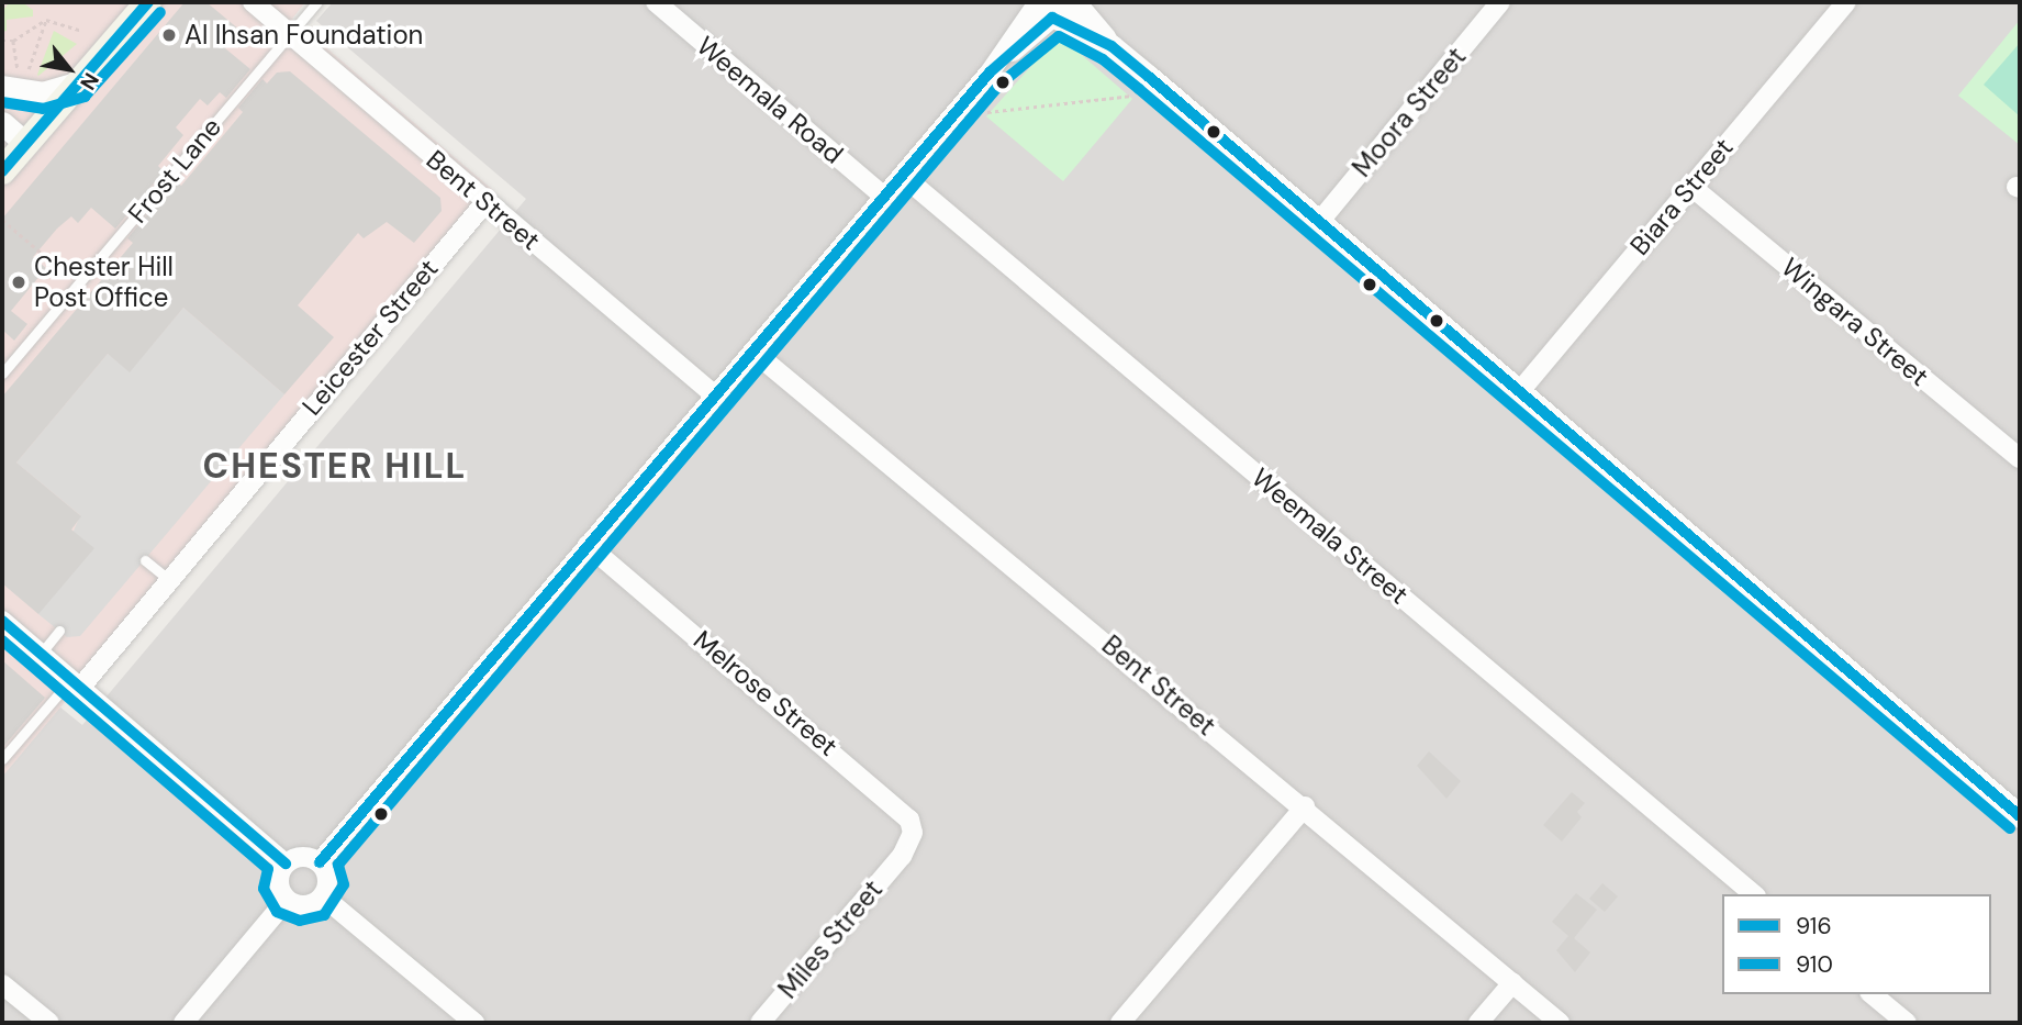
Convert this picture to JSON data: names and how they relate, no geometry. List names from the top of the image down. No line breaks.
{"streets":{"street":["Weemala Road","Moora Street","Biara Street","Bent Street","Wingara Street","Leicester Street","Weemala Street","Melrose Street","Miles Street"],"lane":["Frost Lane"]},"crossings":[["Frost Lane","Bent Street"],["Biara Street","Wingara Street"],["Bent Street","Leicester Street"],["Melrose Street","Miles Street"]],"districts":["CHESTER HILL"],"places":["Al Ihsan Foundation","Chester Hill Post Office"],"lines":["transit line 916","transit line 910"],"legend":["916","910"],"north":"bottom right"}
